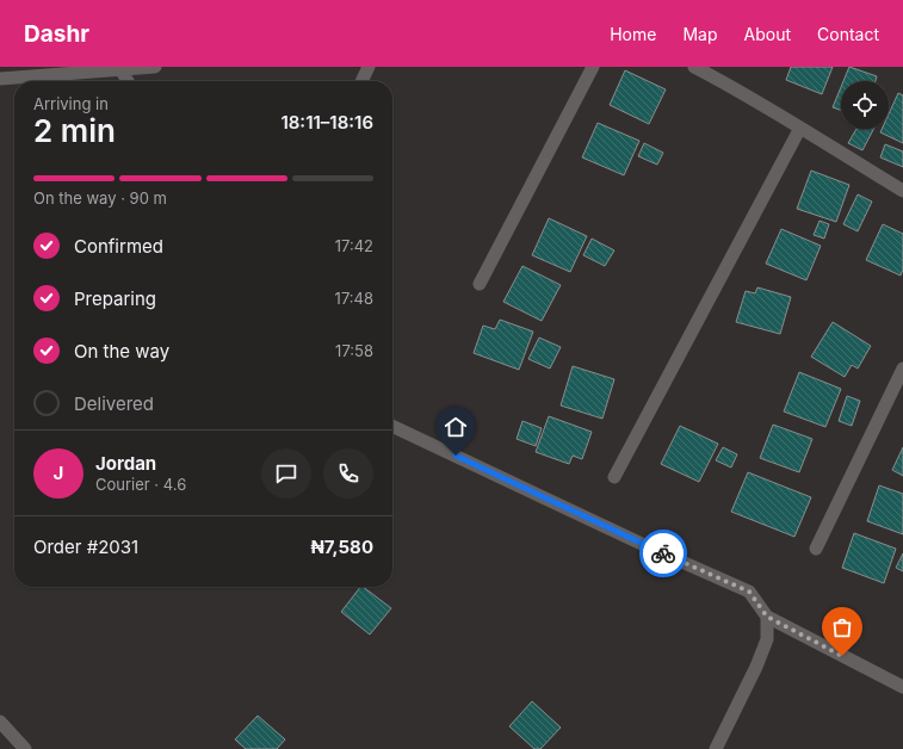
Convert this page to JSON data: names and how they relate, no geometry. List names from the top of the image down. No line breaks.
{"page":{"header":"Dashr","nav":["Home","Map","About","Contact"],"heading":["2 min","Arriving in","18:11–18:16"],"panel":["Jordan","Courier · 4.6","Order #2031","₦7,580"],"bar":"On the way · 90 m","list":[["Confirmed","17:42"],["Preparing","17:48"],["On the way","17:58"],"Delivered"],"round":"J"}}
